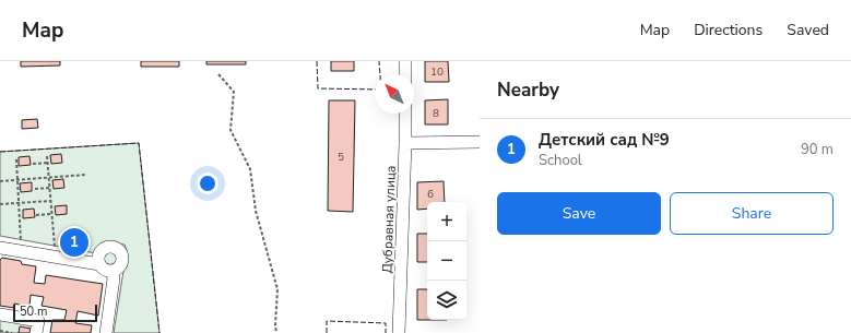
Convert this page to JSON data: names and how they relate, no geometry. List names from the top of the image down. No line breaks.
{"streets":{"street":["Дубравная улица"]},"house_numbers":["10","8","5","6"],"scale_bar":"50 m","north":"top left","page":{"header":"Map","nav":["Map","Directions","Saved"],"heading":"Nearby","list":[{"mark":"1","name":"Детский сад №9","note":"School","value":"90 m"}],"buttons":["Save","Share"],"map_buttons":["+","−"],"pins":"1","scale":"50 m"}}
